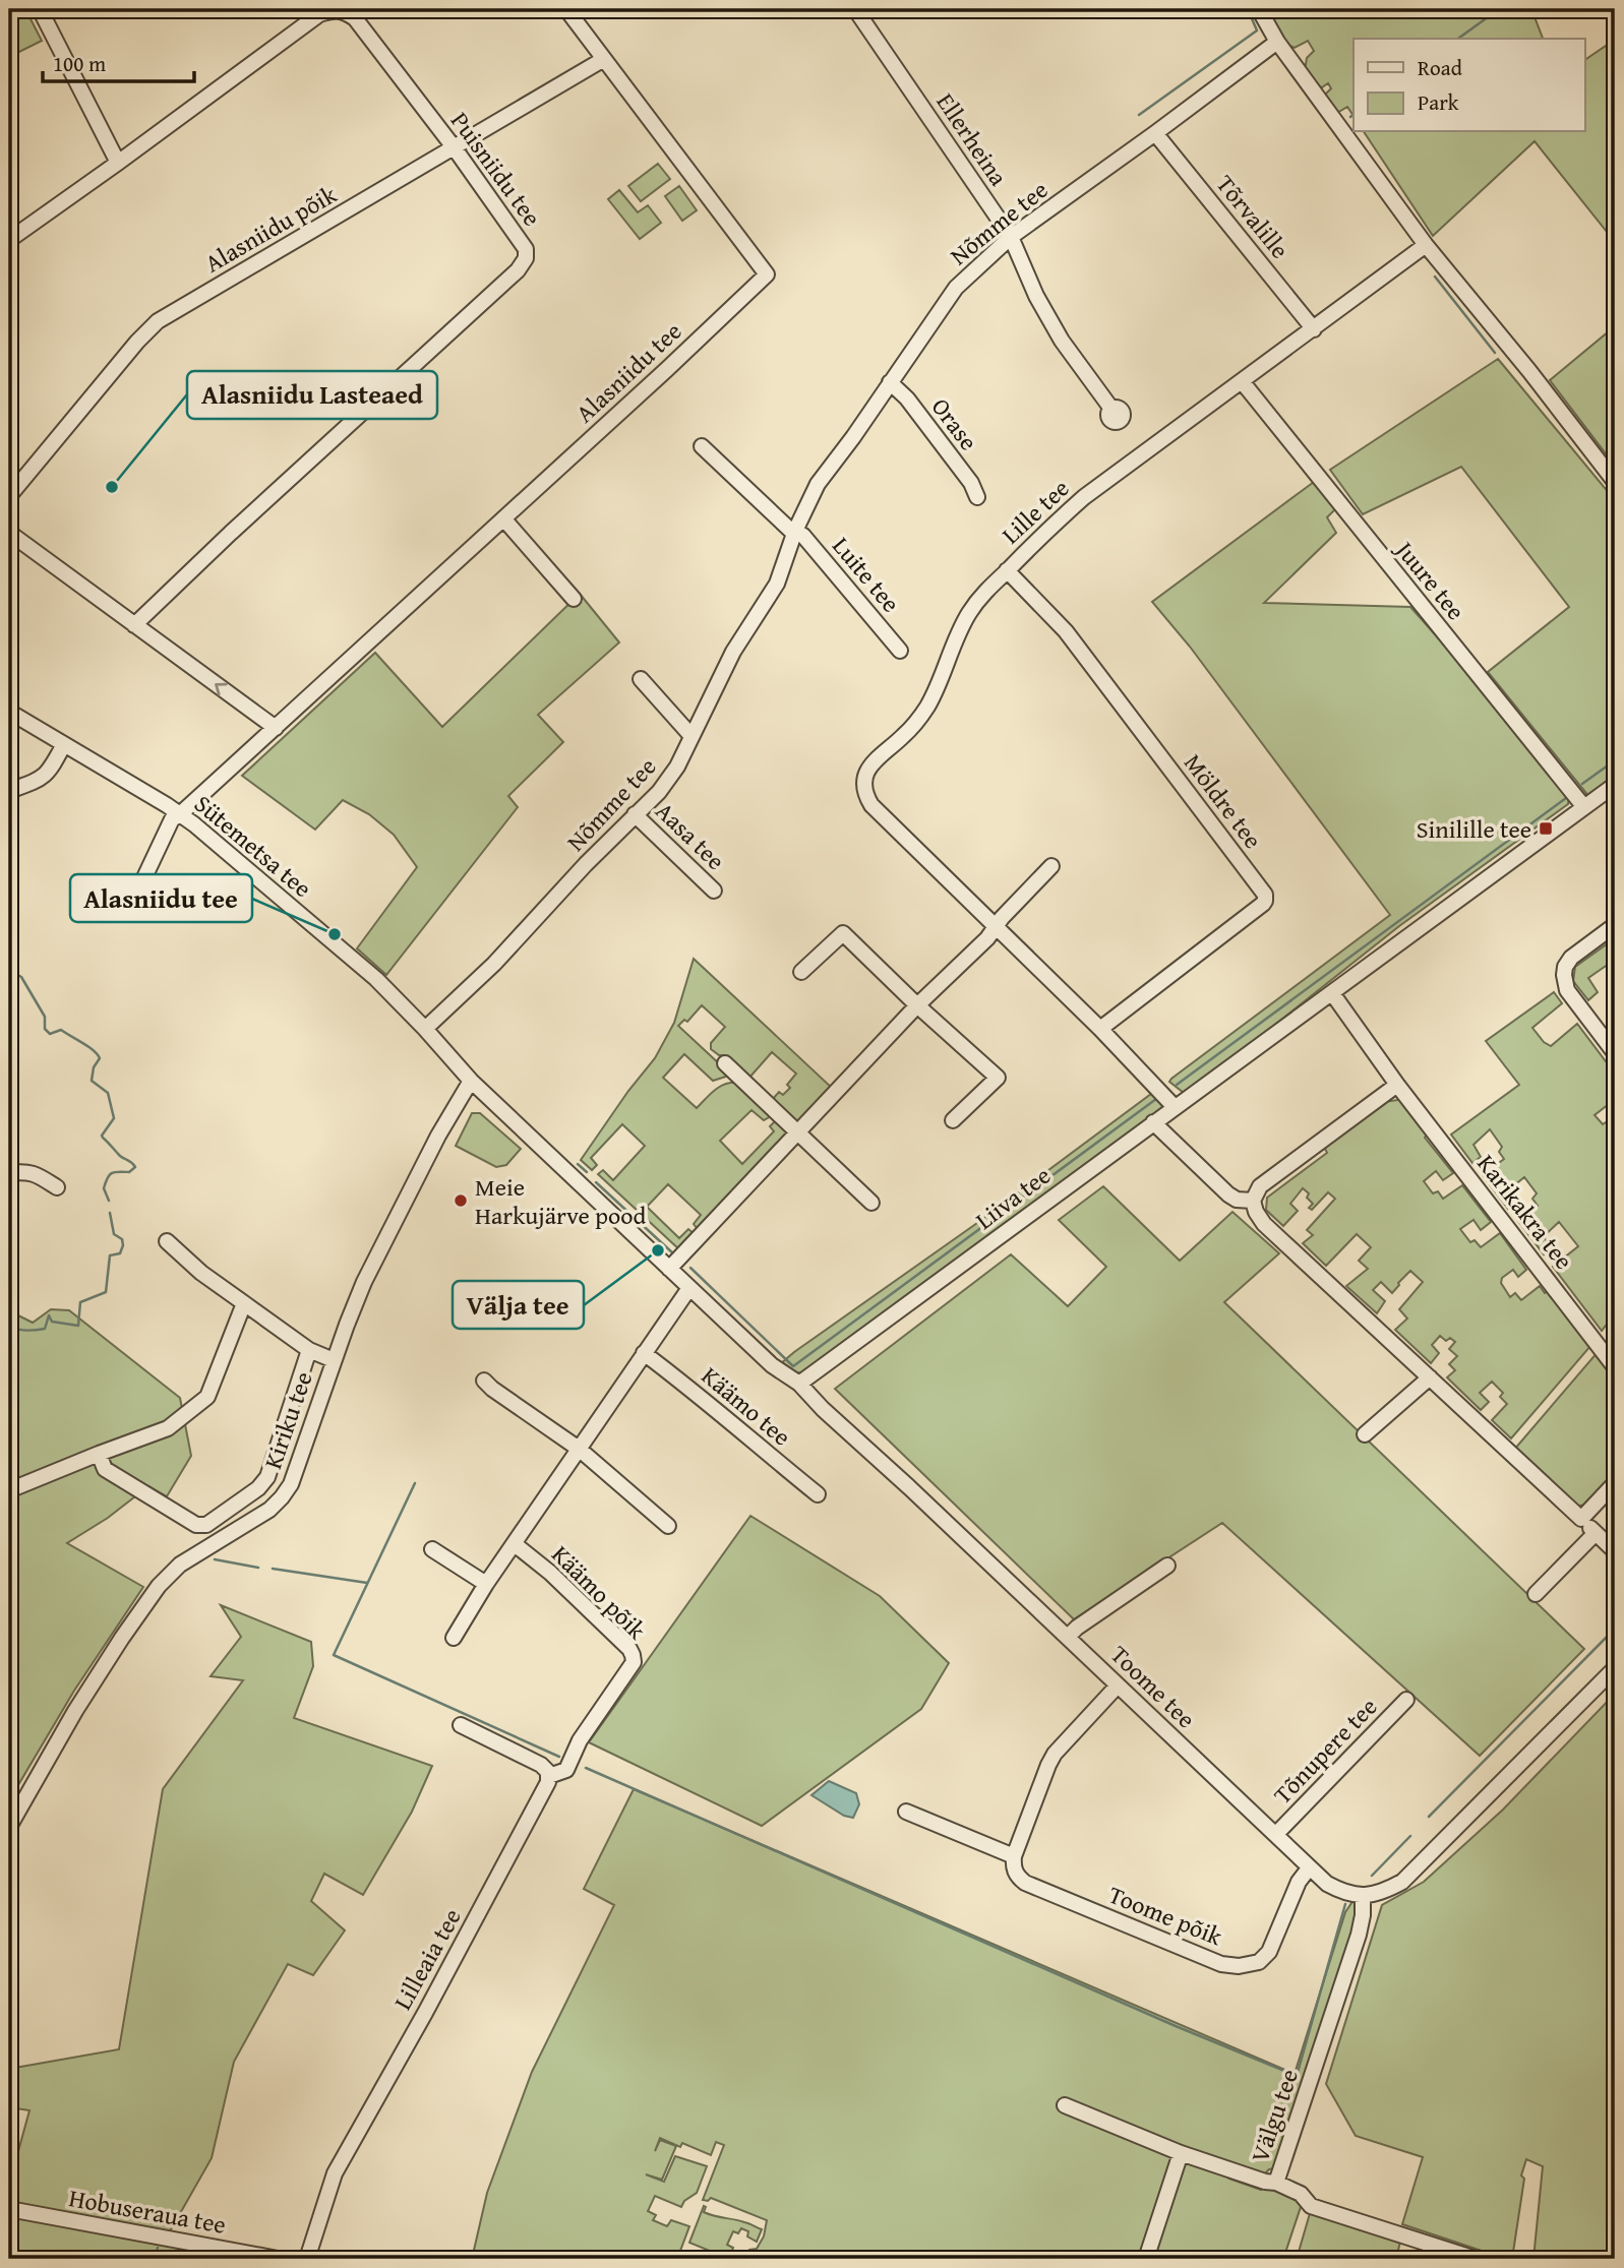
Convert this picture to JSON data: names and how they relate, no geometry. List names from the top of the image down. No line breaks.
{"streets":{"street":["Ellerheina","Puisniidu tee","Tõrvalille","Nõmme tee","Alasniidu põik","Alasniidu tee","Orase","Lille tee","Luite tee","Juure tee","Möldre tee","Aasa tee","Sütemetsa tee","Liiva tee","Karikakra tee","Käämo tee","Kiriku tee","Käämo põik","Toome tee","Tõnupere tee","Toome põik","Lilleaia tee","Välgu tee","Hobuseraua tee"]},"crossings":[["Ellerheina","Nõmme tee"],["Puisniidu tee","Alasniidu põik"],["Tõrvalille","Nõmme tee"],["Tõrvalille","Lille tee"],["Nõmme tee","Orase"],["Nõmme tee","Luite tee"],["Nõmme tee","Aasa tee"],["Nõmme tee","Sütemetsa tee"],["Alasniidu põik","Alasniidu tee"],["Alasniidu tee","Sütemetsa tee"],["Lille tee","Juure tee"],["Lille tee","Möldre tee"],["Lille tee","Liiva tee"],["Juure tee","Liiva tee"],["Sütemetsa tee","Kiriku tee"],["Liiva tee","Karikakra tee"],["Liiva tee","Toome tee"],["Käämo põik","Lilleaia tee"],["Toome tee","Tõnupere tee"],["Toome tee","Toome põik"],["Toome tee","Välgu tee"]],"places":{"other":["Alasniidu Lasteaed","Alasniidu tee","Meie Harkujärve pood","Välja tee"],"transit":["Sinilille tee"]},"legend":["Road","Park"],"scale_bar":"100 m"}
